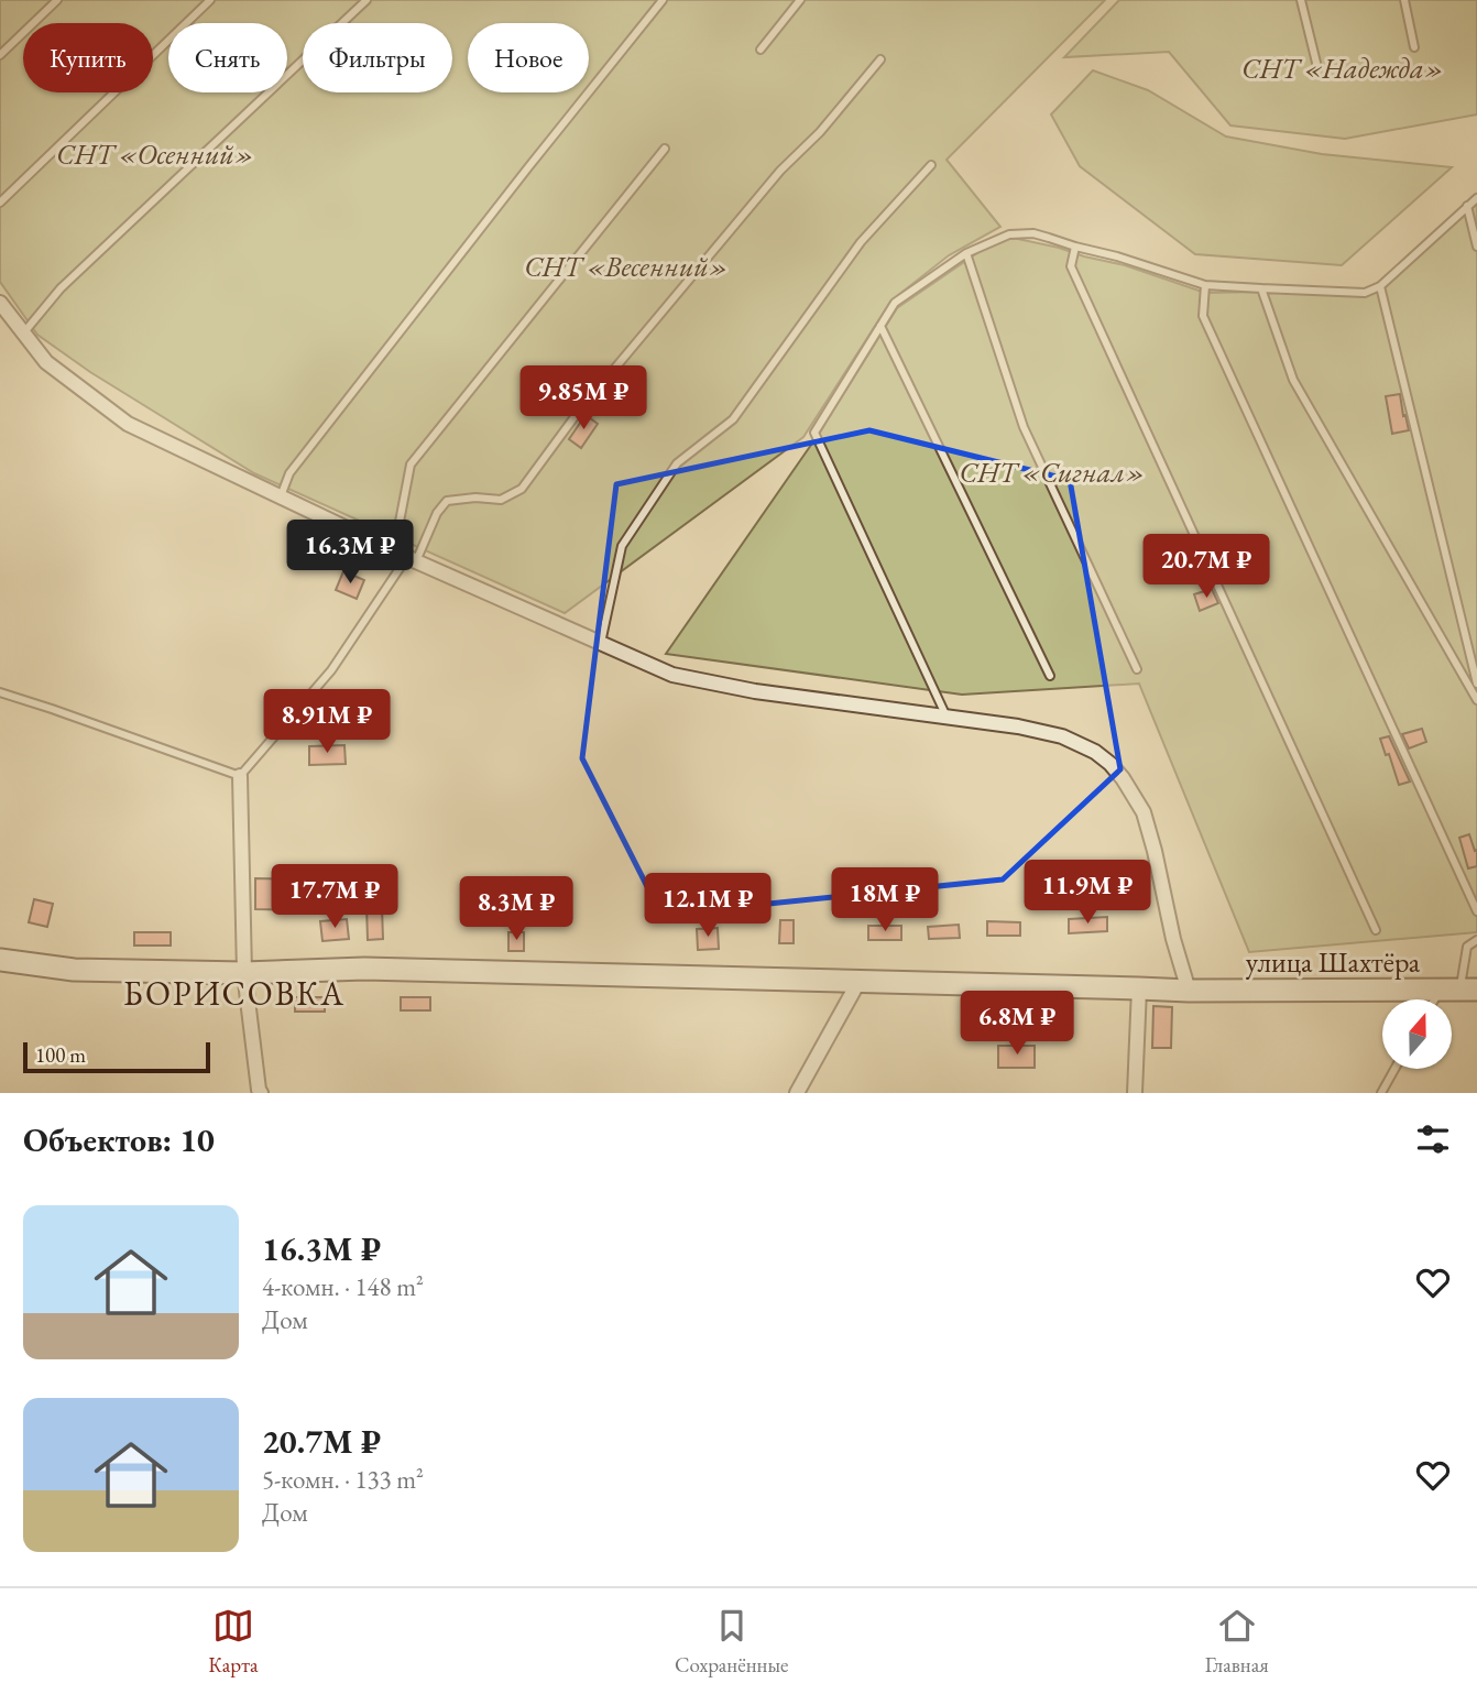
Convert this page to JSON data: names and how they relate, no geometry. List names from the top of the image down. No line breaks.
{"streets":{"main road":["улица Шахтёра"]},"districts":["БОРИСОВКА"],"parks":["СНТ «Надежда»","СНТ «Осенний»","СНТ «Весенний»","СНТ «Сигнал»"],"scale_bar":"100 m","north":"top","page":{"chip":["Купить","Снять","Фильтры","Новое"],"price":["9.85M ₽","16.3M ₽","20.7M ₽","8.91M ₽","11.9M ₽","17.7M ₽","18M ₽","12.1M ₽","8.3M ₽","6.8M ₽"],"scale":"100 m","heading":"Объектов: 10","list":[{"name":"16.3M ₽","note":"4-комн. · 148 m² · Дом"},{"name":"20.7M ₽","note":"5-комн. · 133 m² · Дом"}],"tabs":["Карта","Сохранённые","Главная"]}}
